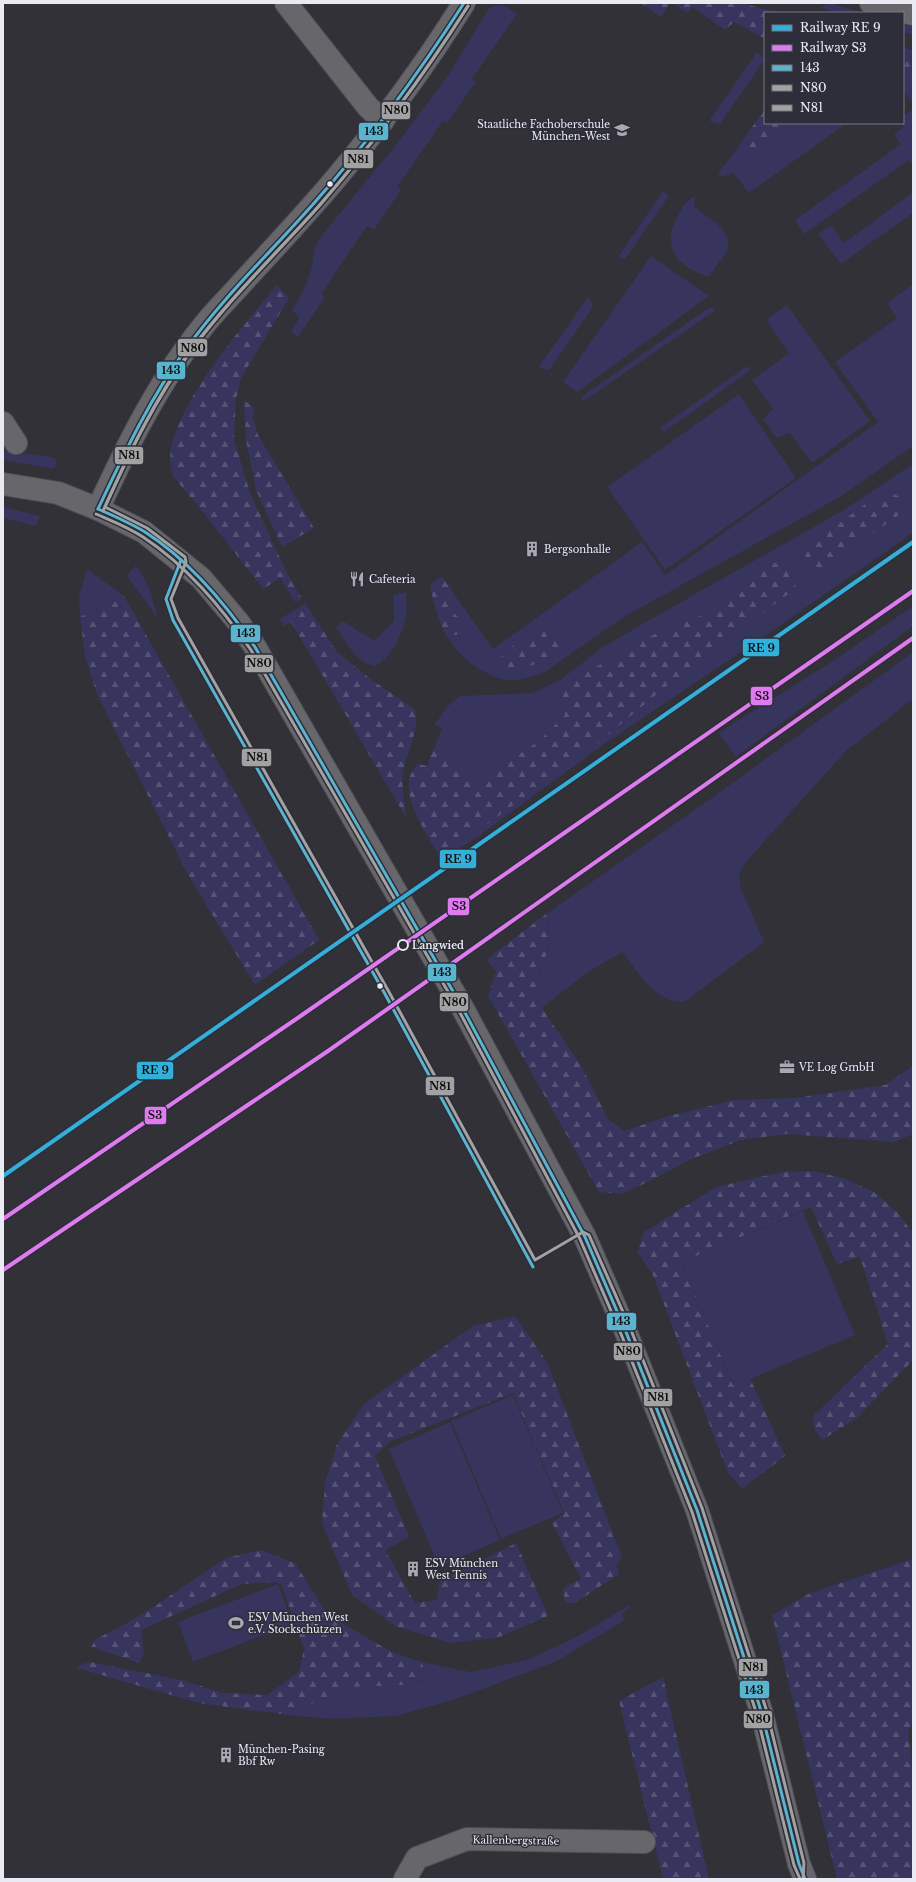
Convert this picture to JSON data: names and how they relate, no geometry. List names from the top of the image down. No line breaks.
{"streets":{"street":["Kallenbergstraße"]},"places":{"school or university":["Staatliche Fachoberschule München-West"],"building":["Bergsonhalle","ESV München West Tennis","München-Pasing Bbf Rw"],"restaurant":["Cafeteria"],"other":["Langwied"],"office":["VE Log GmbH"],"sports":["ESV München West e.V. Stockschützen"]},"lines":["transit line 143","transit line N80","transit line N81","rail line S3"],"legend":["Railway RE 9","Railway S3","143","N80","N81"]}
